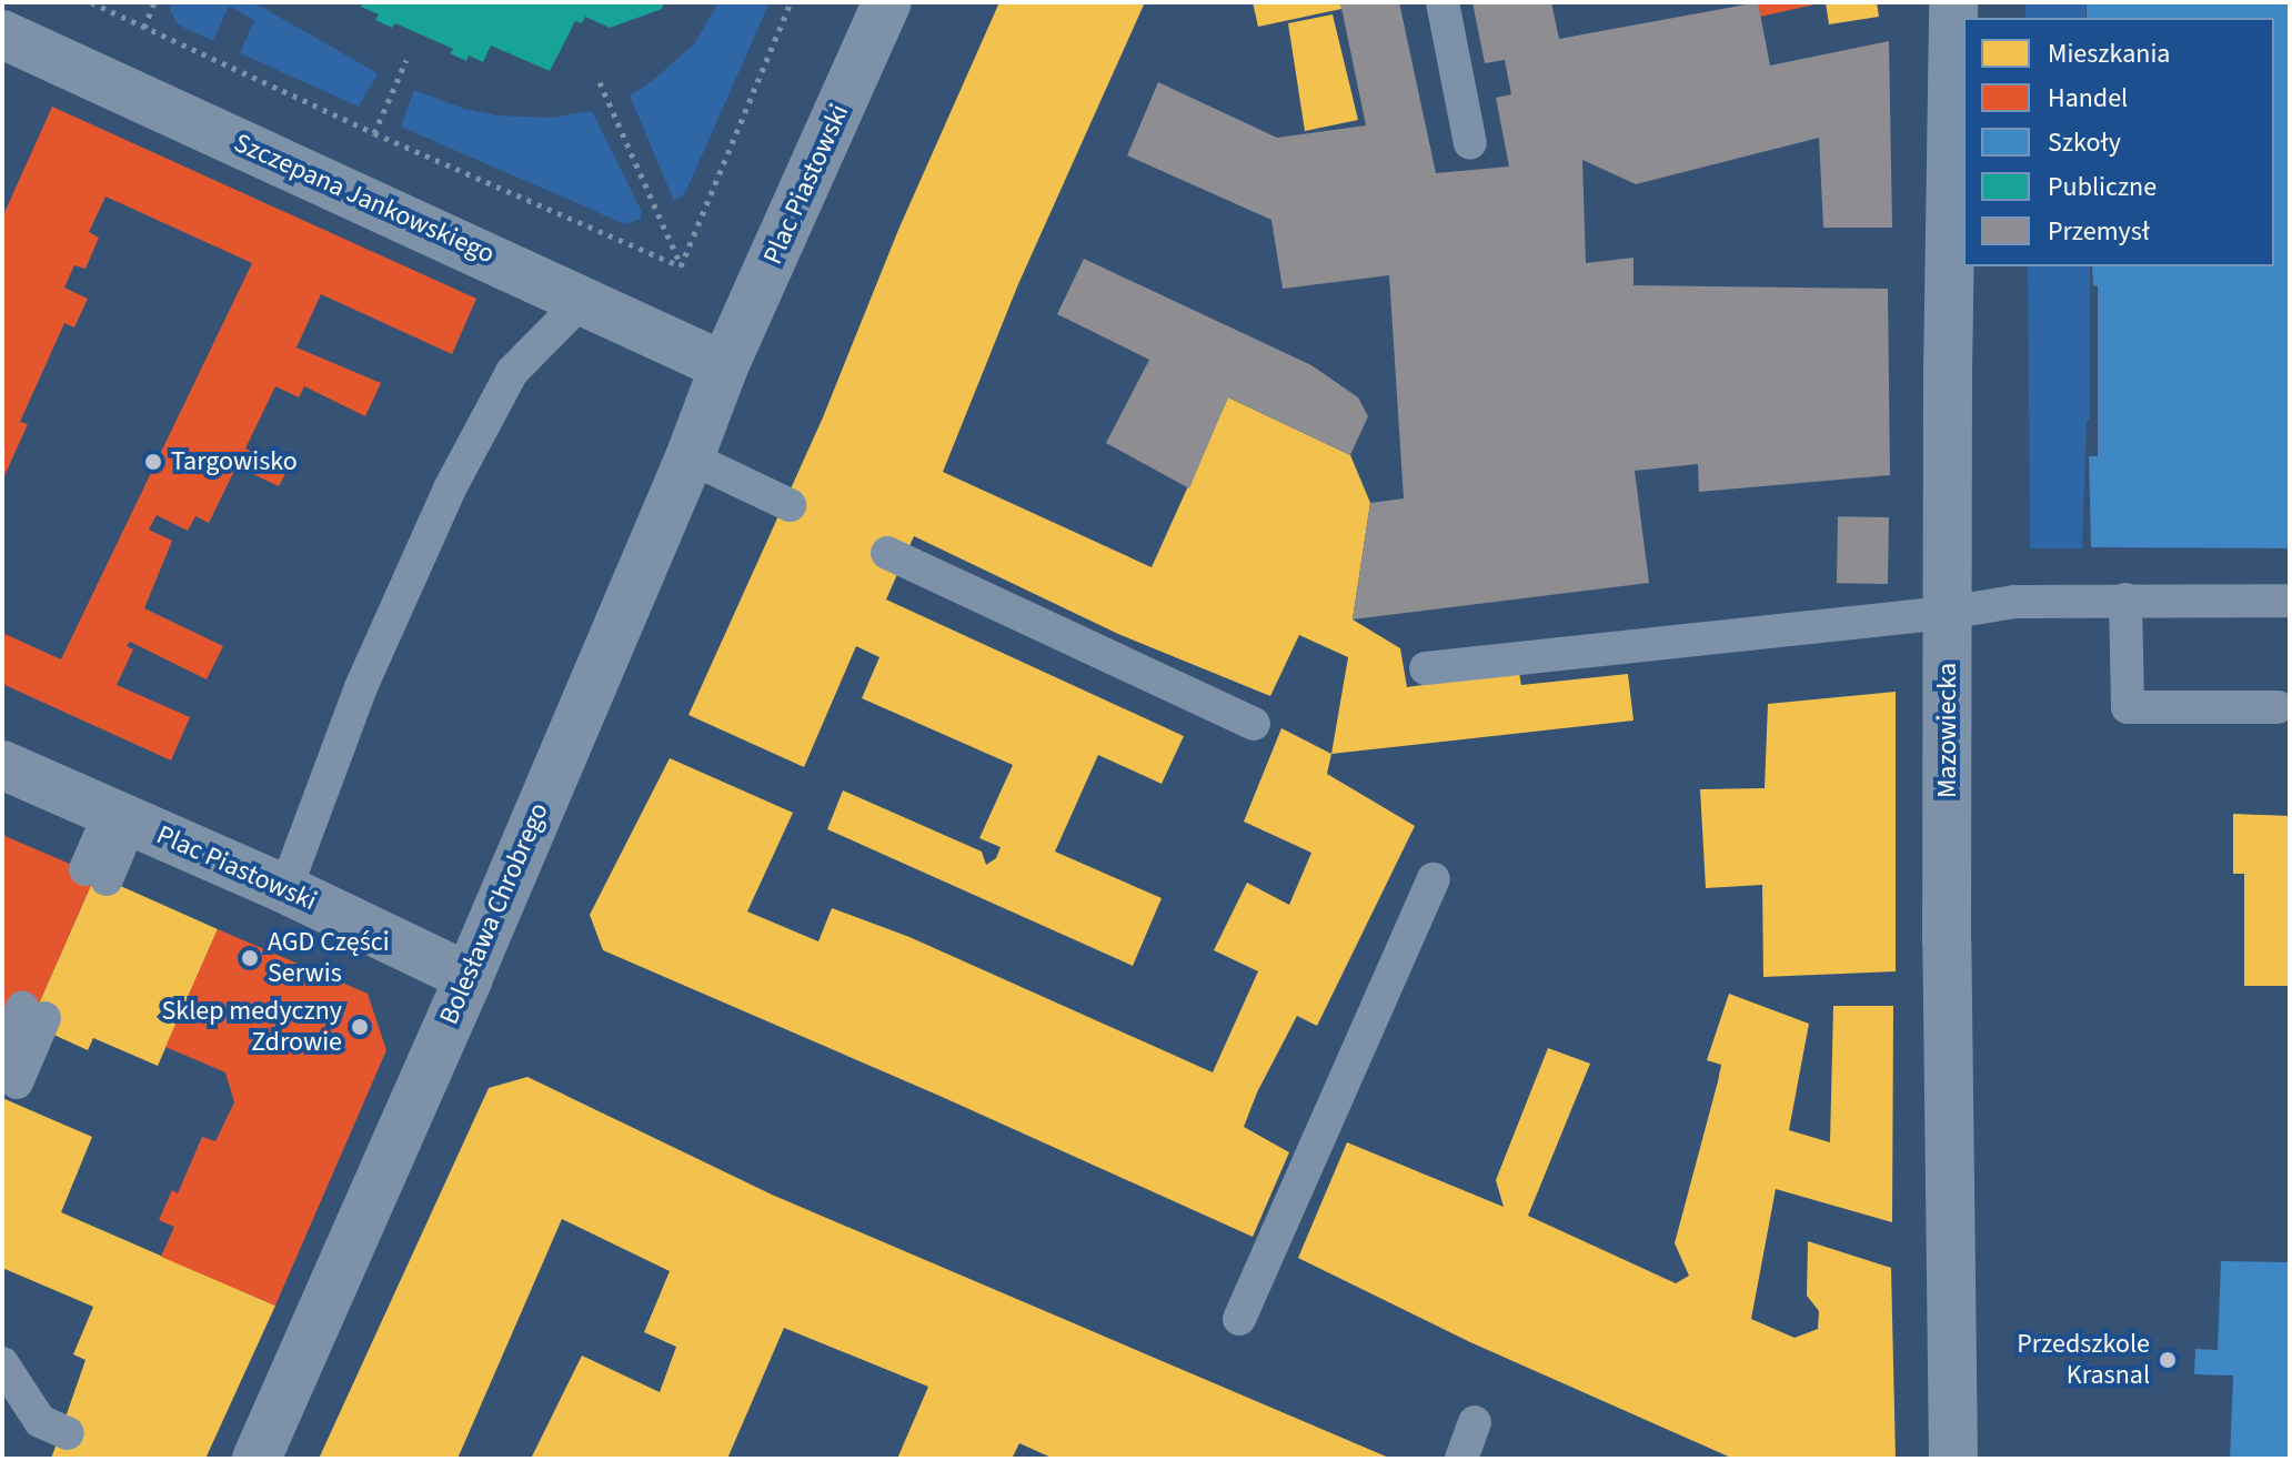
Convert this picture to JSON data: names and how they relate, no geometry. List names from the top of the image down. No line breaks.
{"streets":{"street":["Plac Piastowski","Szczepana Jankowskiego","Mazowiecka","Bolesława Chrobrego"]},"crossings":[["Plac Piastowski","Szczepana Jankowskiego"],["Plac Piastowski","Bolesława Chrobrego"],["Szczepana Jankowskiego","Bolesława Chrobrego"]],"places":["Targowisko","AGD Części Serwis","Sklep medyczny Zdrowie","Przedszkole Krasnal"],"legend":["Mieszkania","Handel","Szkoły","Publiczne","Przemysł"]}
